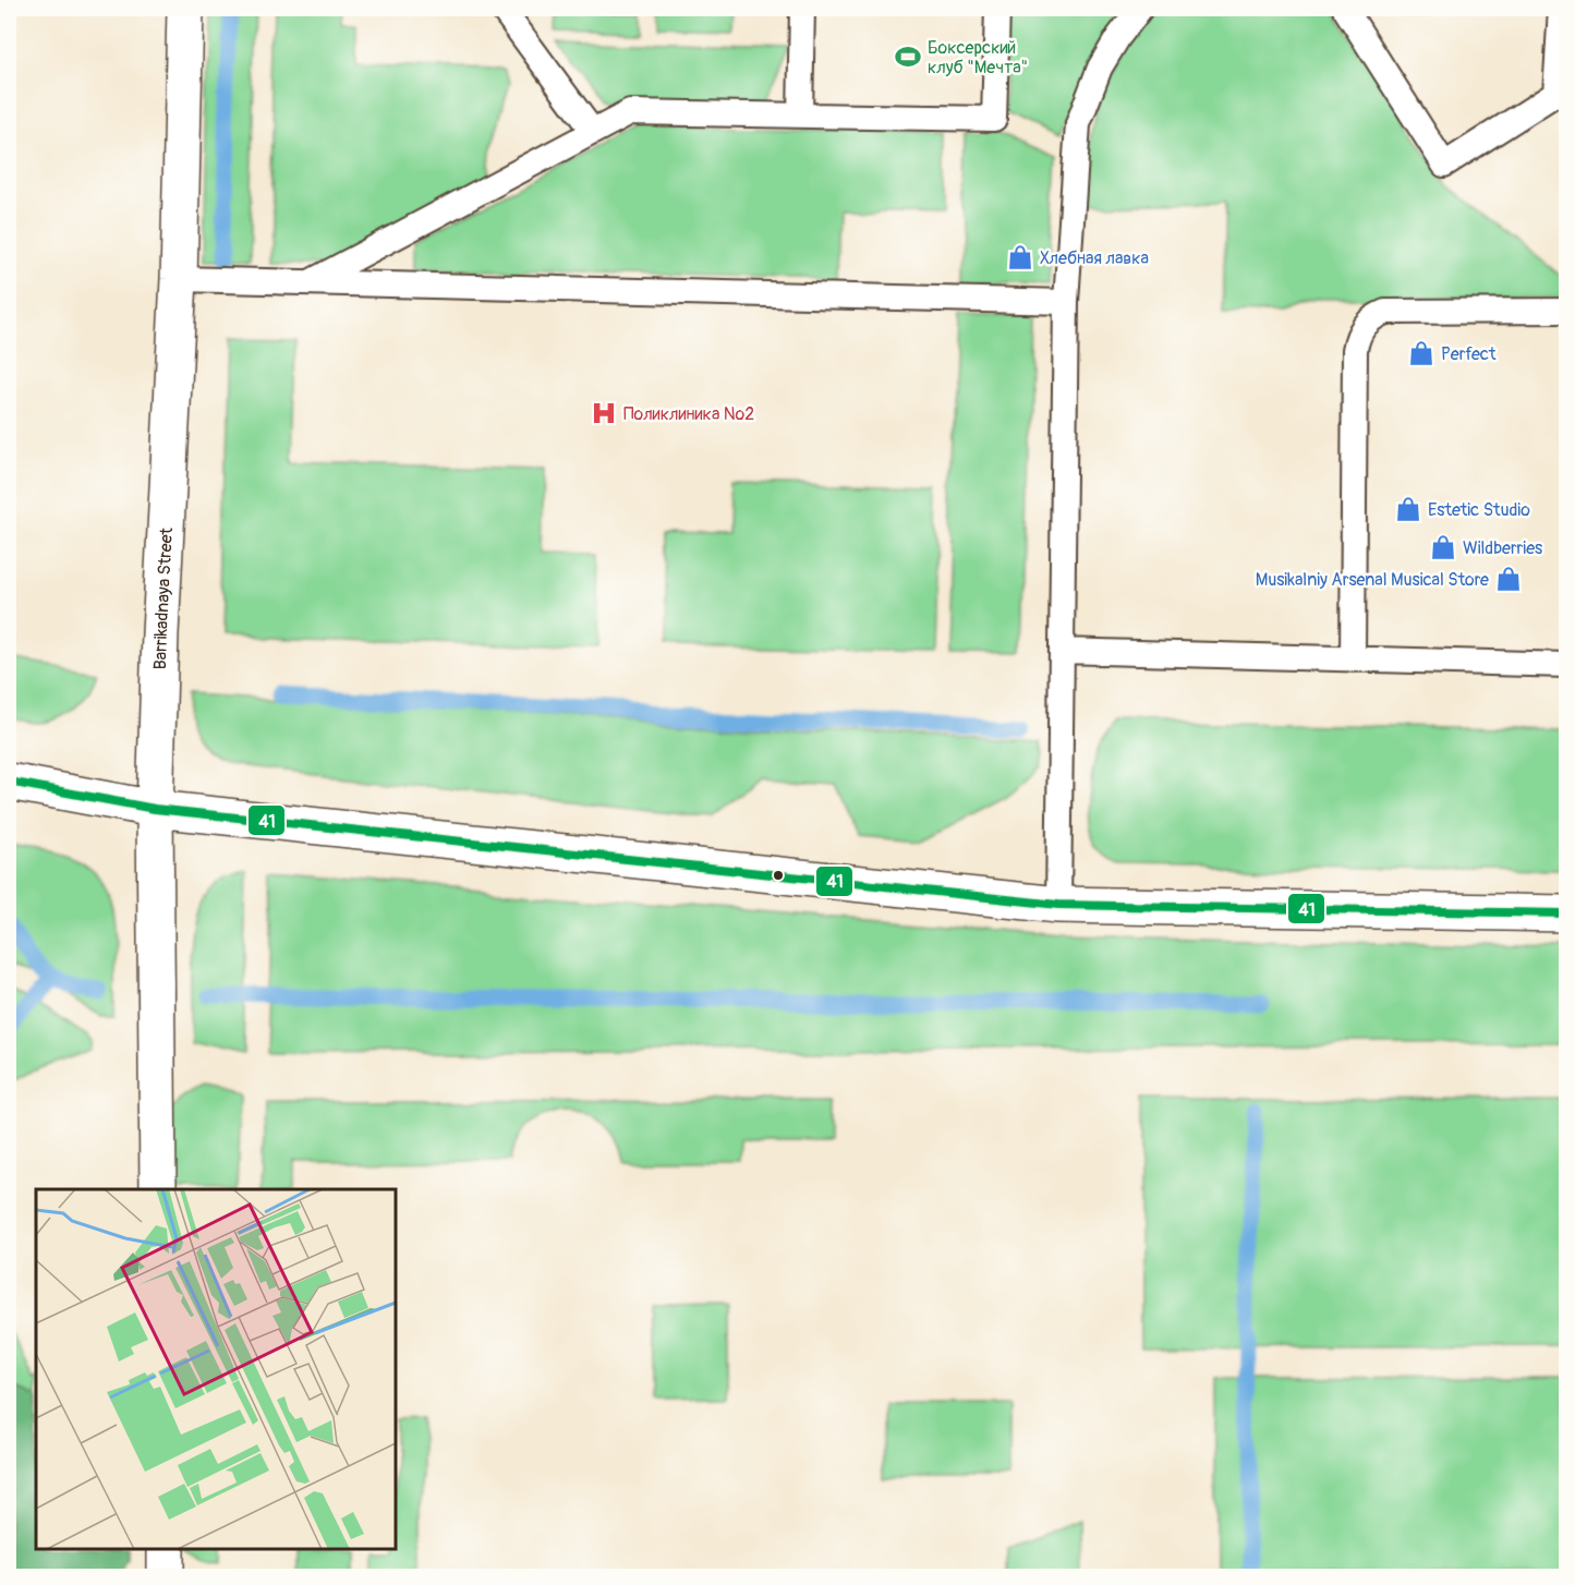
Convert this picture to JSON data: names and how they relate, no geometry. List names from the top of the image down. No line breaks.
{"streets":{"main road":["Barrikadnaya Street"]},"places":{"sports":["Боксерский клуб \"Мечта\""],"shop":["Хлебная лавка","Perfect","Estetic Studio","Wildberries","Musikalniy Arsenal Musical Store"],"hospital":["Поликлиника №2"]},"lines":["transit line 41"]}
